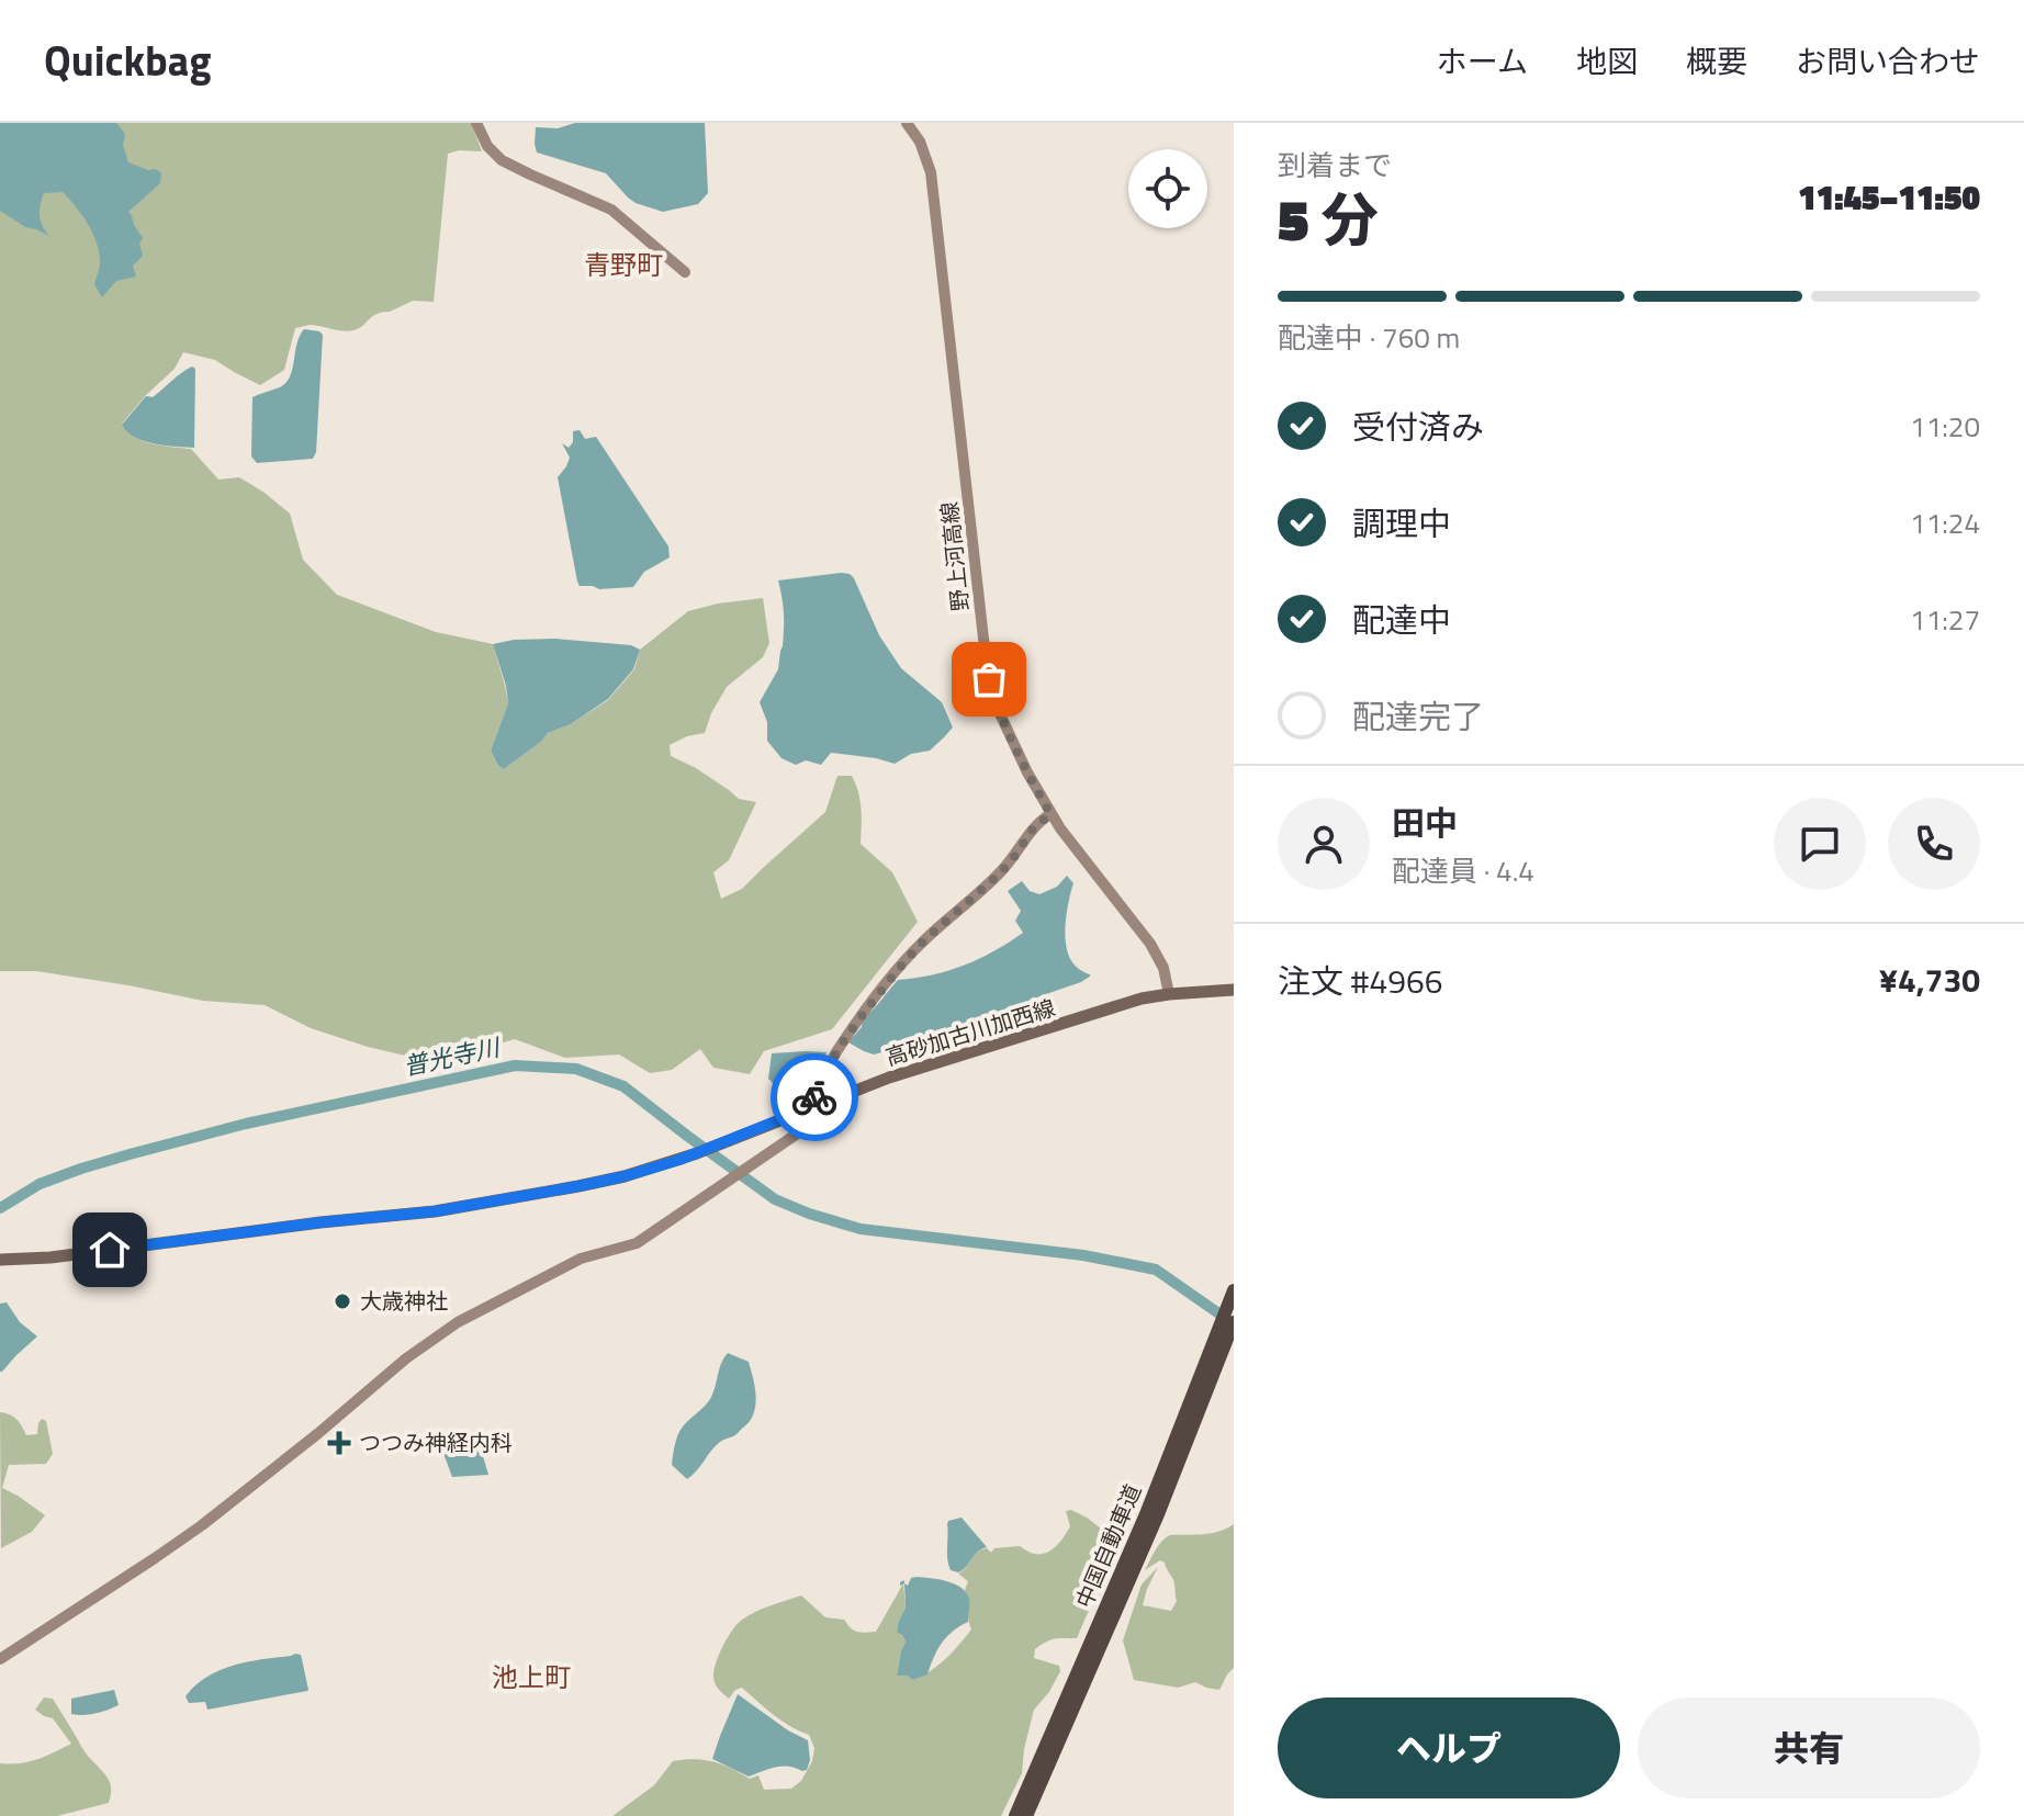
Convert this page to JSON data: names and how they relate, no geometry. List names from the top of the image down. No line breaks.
{"streets":{"highway":["中国自動車道"],"main road":["高砂加古川加西線"],"street":["野上河高線"]},"crossings":[["野上河高線","高砂加古川加西線"]],"districts":["青野町","池上町"],"water":["普光寺川"],"places":{"other":["大歳神社"],"health":["つつみ神経内科"]},"page":{"header":"Quickbag","nav":["ホーム","地図","概要","お問い合わせ"],"heading":["5 分","到着まで","11:45–11:50"],"panel":["田中","配達員 · 4.4","注文 #4966","¥4,730"],"bar":"配達中 · 760 m","list":[["受付済み","11:20"],["調理中","11:24"],["配達中","11:27"],"配達完了"],"buttons":["ヘルプ","共有"]}}
